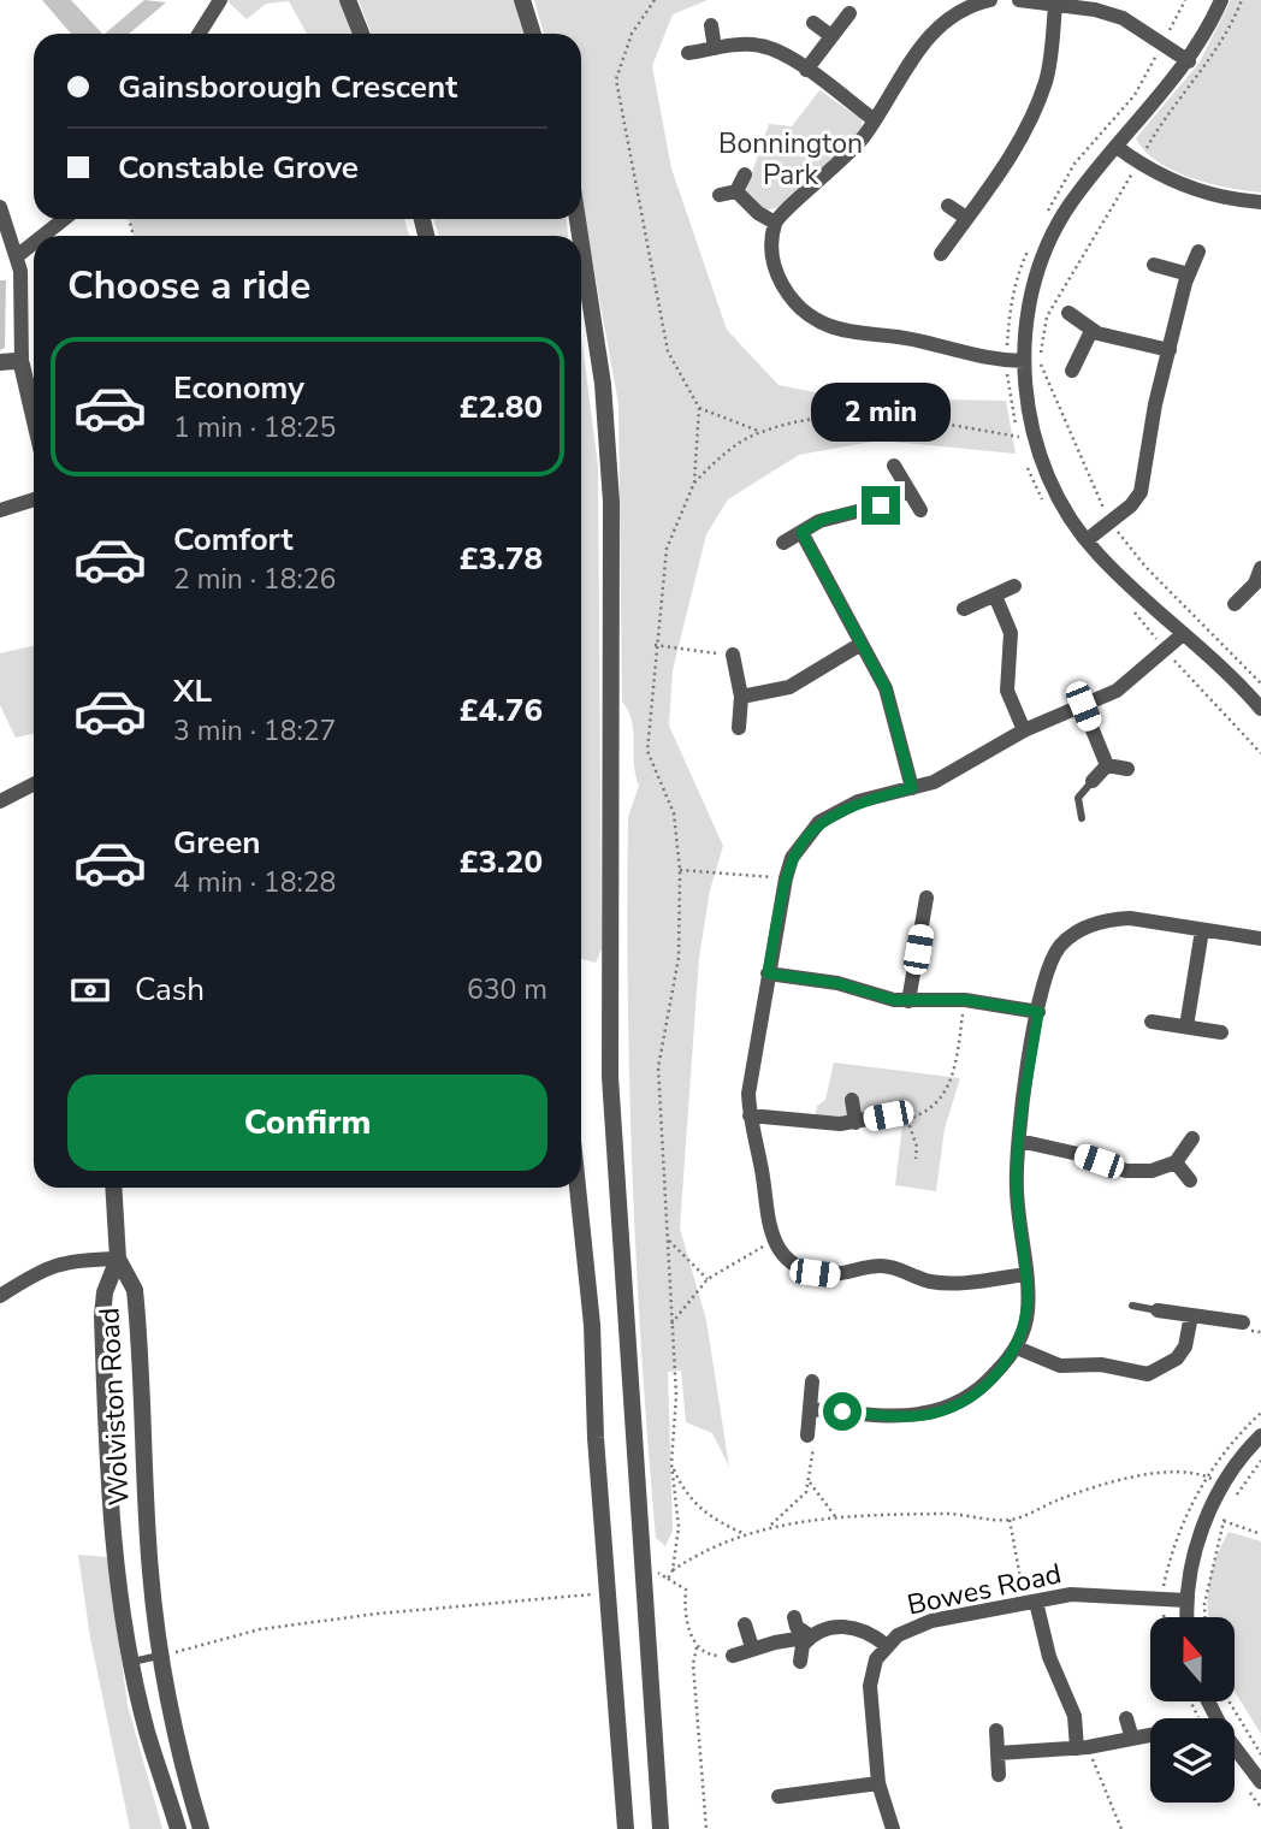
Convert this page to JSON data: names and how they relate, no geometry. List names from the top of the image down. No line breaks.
{"streets":{"street":["Wolviston Road","Bowes Road"]},"parks":["Bonnington Park"],"north":"top","page":{"banner":["Gainsborough Crescent","Constable Grove"],"heading":"Choose a ride","list":[{"name":"Economy","note":"1 min · 18:25","value":"£2.80"},{"name":"Comfort","note":"2 min · 18:26","value":"£3.78"},{"name":"XL","note":"3 min · 18:27","value":"£4.76"},{"name":"Green","note":"4 min · 18:28","value":"£3.20"}],"bubble":"2 min","pay":["Cash","630 m"],"buttons":"Confirm"}}
